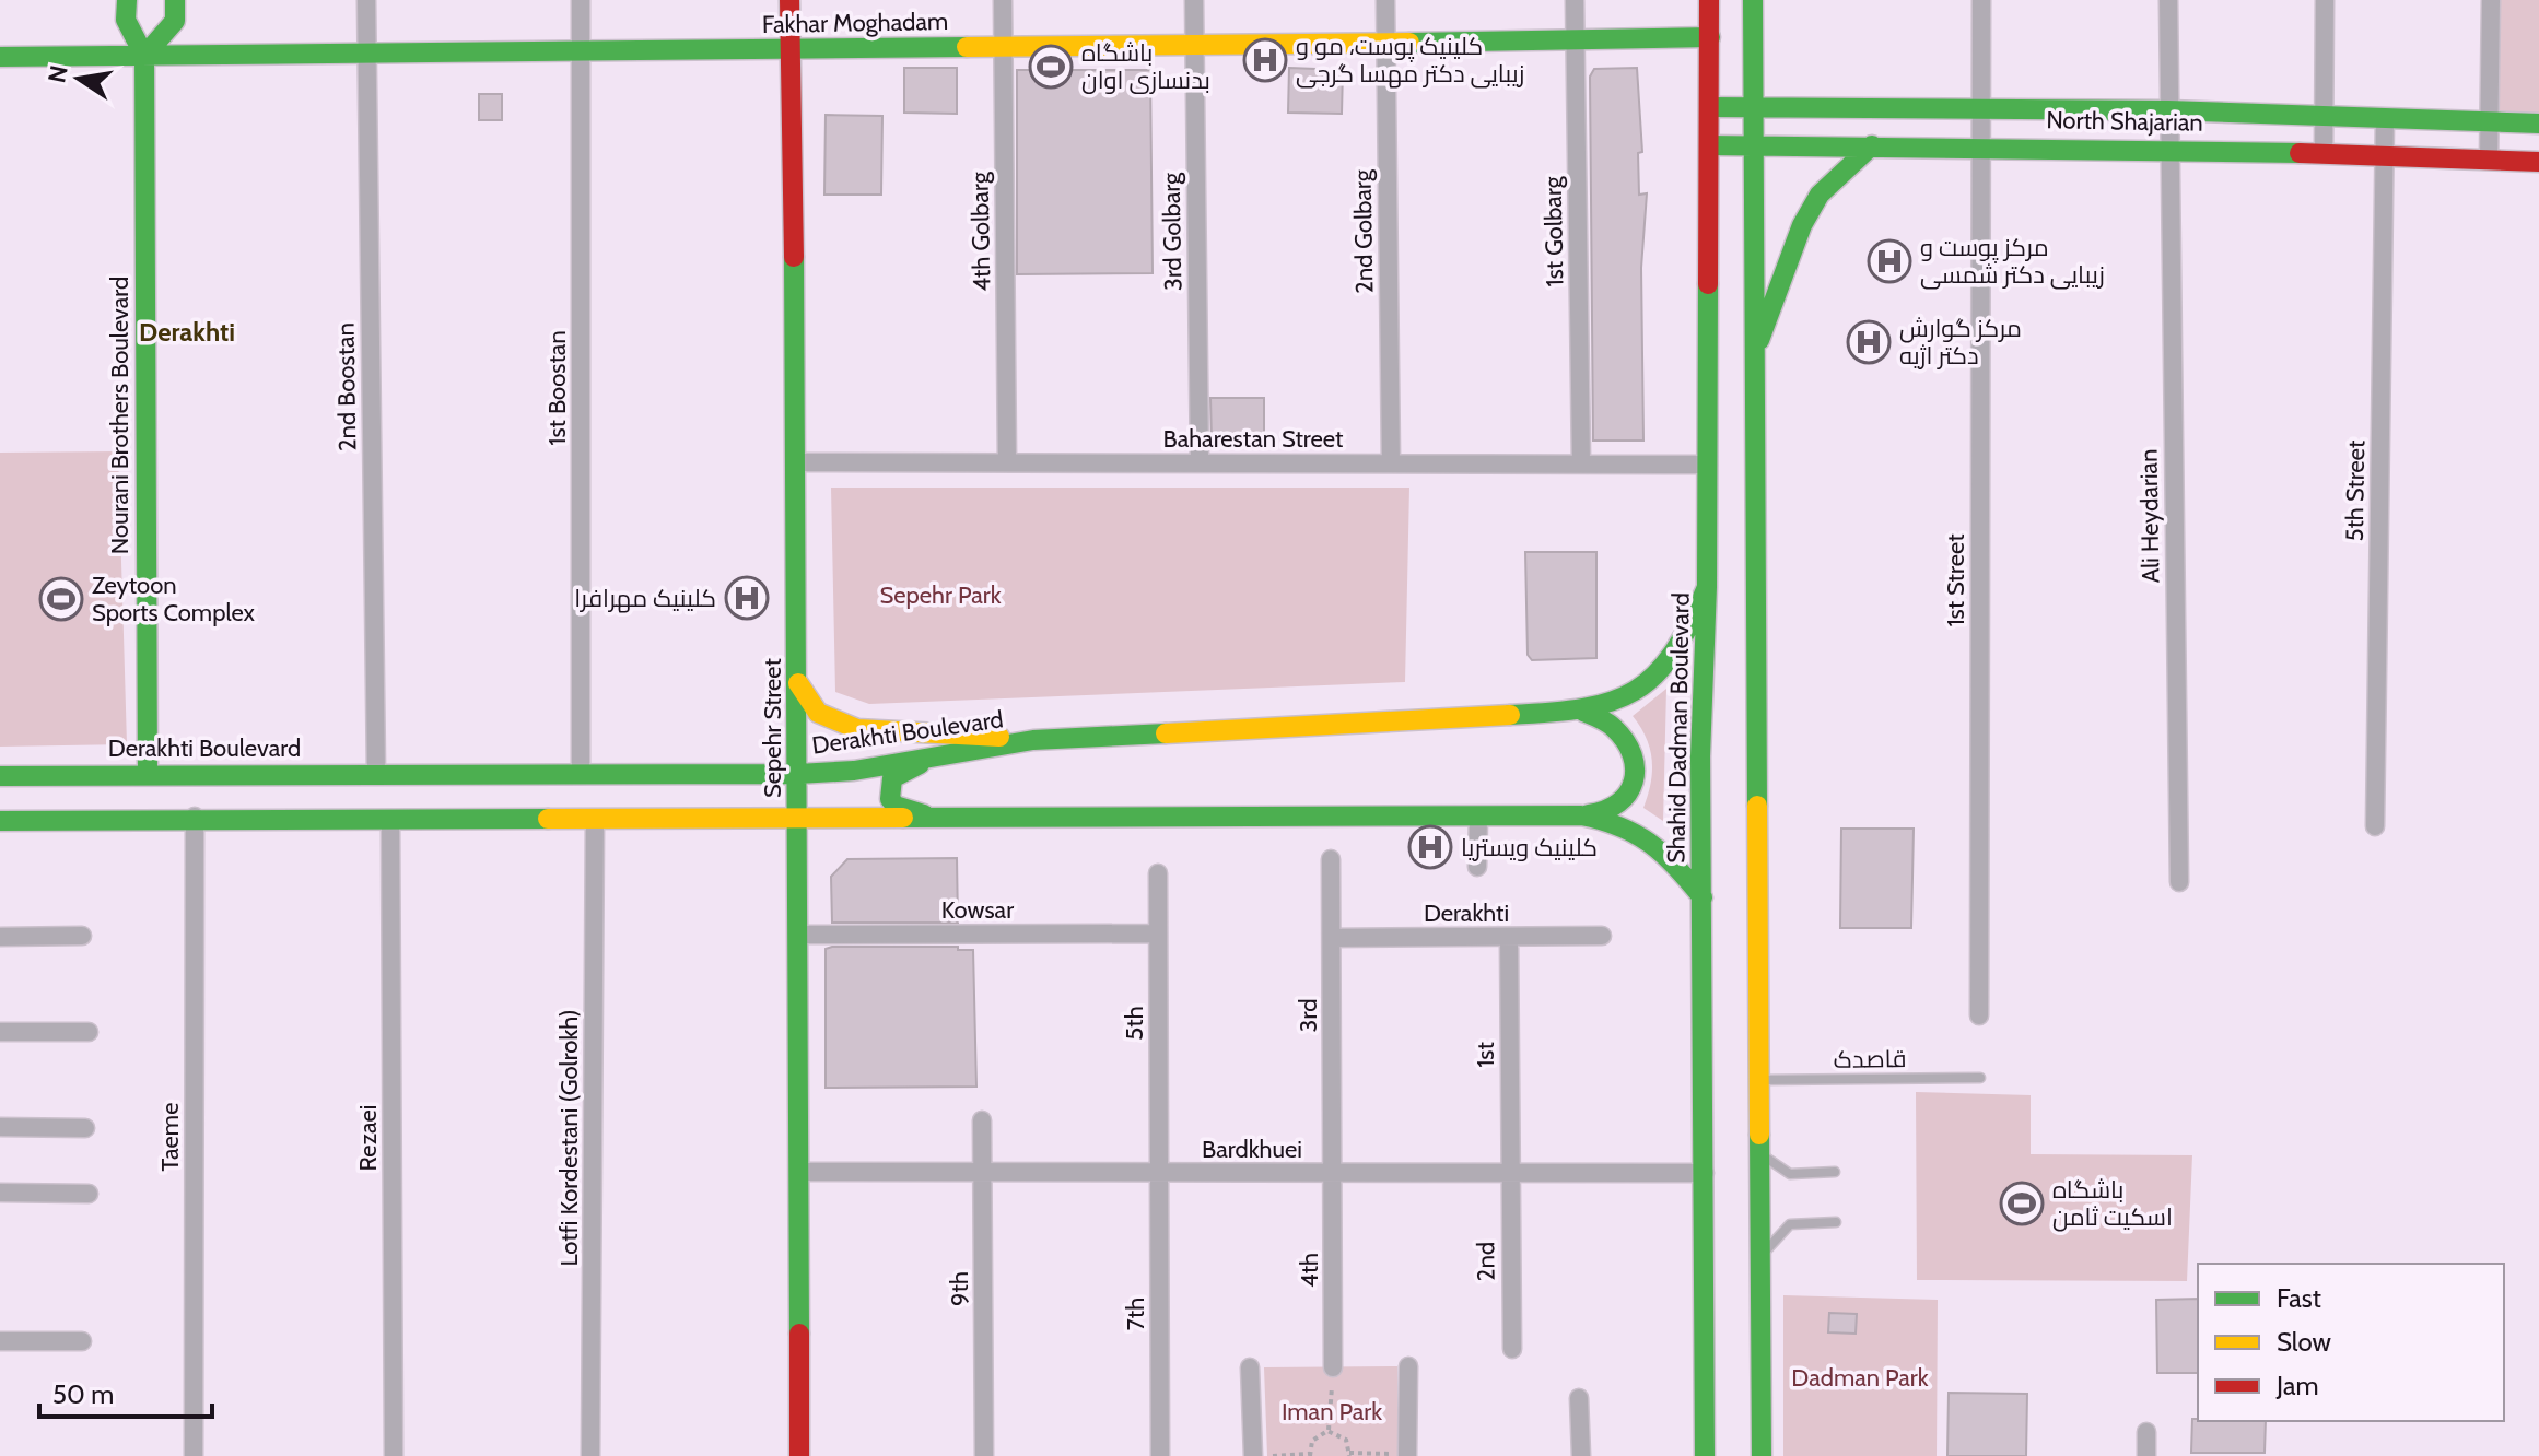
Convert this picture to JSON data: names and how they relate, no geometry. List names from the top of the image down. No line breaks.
{"streets":{"main road":["Fakhar Moghadam","North Shajarian","Nourani Brothers Boulevard","Sepehr Street","Shahid Dadman Boulevard","Derakhti Boulevard"],"street":["4th Golbarg","3rd Golbarg","2nd Golbarg","1st Golbarg","2nd Boostan","1st Boostan","Baharestan Street","5th Street","Ali Heydarian","1st Street","Kowsar","Derakhti","3rd","5th","1st","Taeme","Rezaei","Lotfi Kordestani (Golrokh)","Bardkhuei","2nd","4th","9th","7th"],"lane":["قاصدک"]},"crossings":[["Fakhar Moghadam","4th Golbarg"],["Fakhar Moghadam","3rd Golbarg"],["Fakhar Moghadam","2nd Golbarg"],["Fakhar Moghadam","1st Golbarg"],["Fakhar Moghadam","2nd Boostan"],["Fakhar Moghadam","1st Boostan"],["Fakhar Moghadam","Nourani Brothers Boulevard"],["Fakhar Moghadam","Sepehr Street"],["Fakhar Moghadam","Shahid Dadman Boulevard"],["North Shajarian","5th Street"],["North Shajarian","Ali Heydarian"],["North Shajarian","1st Street"],["North Shajarian","Shahid Dadman Boulevard"],["4th Golbarg","Baharestan Street"],["3rd Golbarg","Baharestan Street"],["2nd Golbarg","Baharestan Street"],["1st Golbarg","Baharestan Street"],["2nd Boostan","Derakhti Boulevard"],["1st Boostan","Derakhti Boulevard"],["Nourani Brothers Boulevard","Derakhti Boulevard"],["Baharestan Street","Sepehr Street"],["Baharestan Street","Shahid Dadman Boulevard"],["Sepehr Street","Derakhti Boulevard"],["Sepehr Street","Kowsar"],["Sepehr Street","Bardkhuei"],["Shahid Dadman Boulevard","Derakhti Boulevard"],["Shahid Dadman Boulevard","Bardkhuei"],["Derakhti Boulevard","Taeme"],["Derakhti Boulevard","Rezaei"],["Derakhti Boulevard","Lotfi Kordestani (Golrokh)"],["Kowsar","5th"],["Derakhti","3rd"],["Derakhti","1st"],["3rd","Bardkhuei"],["3rd","4th"],["5th","Bardkhuei"],["5th","7th"],["1st","Bardkhuei"],["1st","2nd"],["Bardkhuei","2nd"],["Bardkhuei","4th"],["Bardkhuei","9th"],["Bardkhuei","7th"]],"districts":["Derakhti"],"parks":["Sepehr Park","Dadman Park","Iman Park"],"places":{"hospital":["کلینیک پوست، مو و زیبایی دکتر مهسا گرجی","مرکز پوست و زیبایی دکتر شمسی","مرکز گوارش دکتر اژیه","کلینیک مهرافرا","کلینیک ویستریا"],"sports":["باشگاه بدنسازی اوان","Zeytoon Sports Complex","باشگاه اسکیت ثامن"]},"legend":["Fast","Slow","Jam"],"scale_bar":"50 m","north":"left"}
